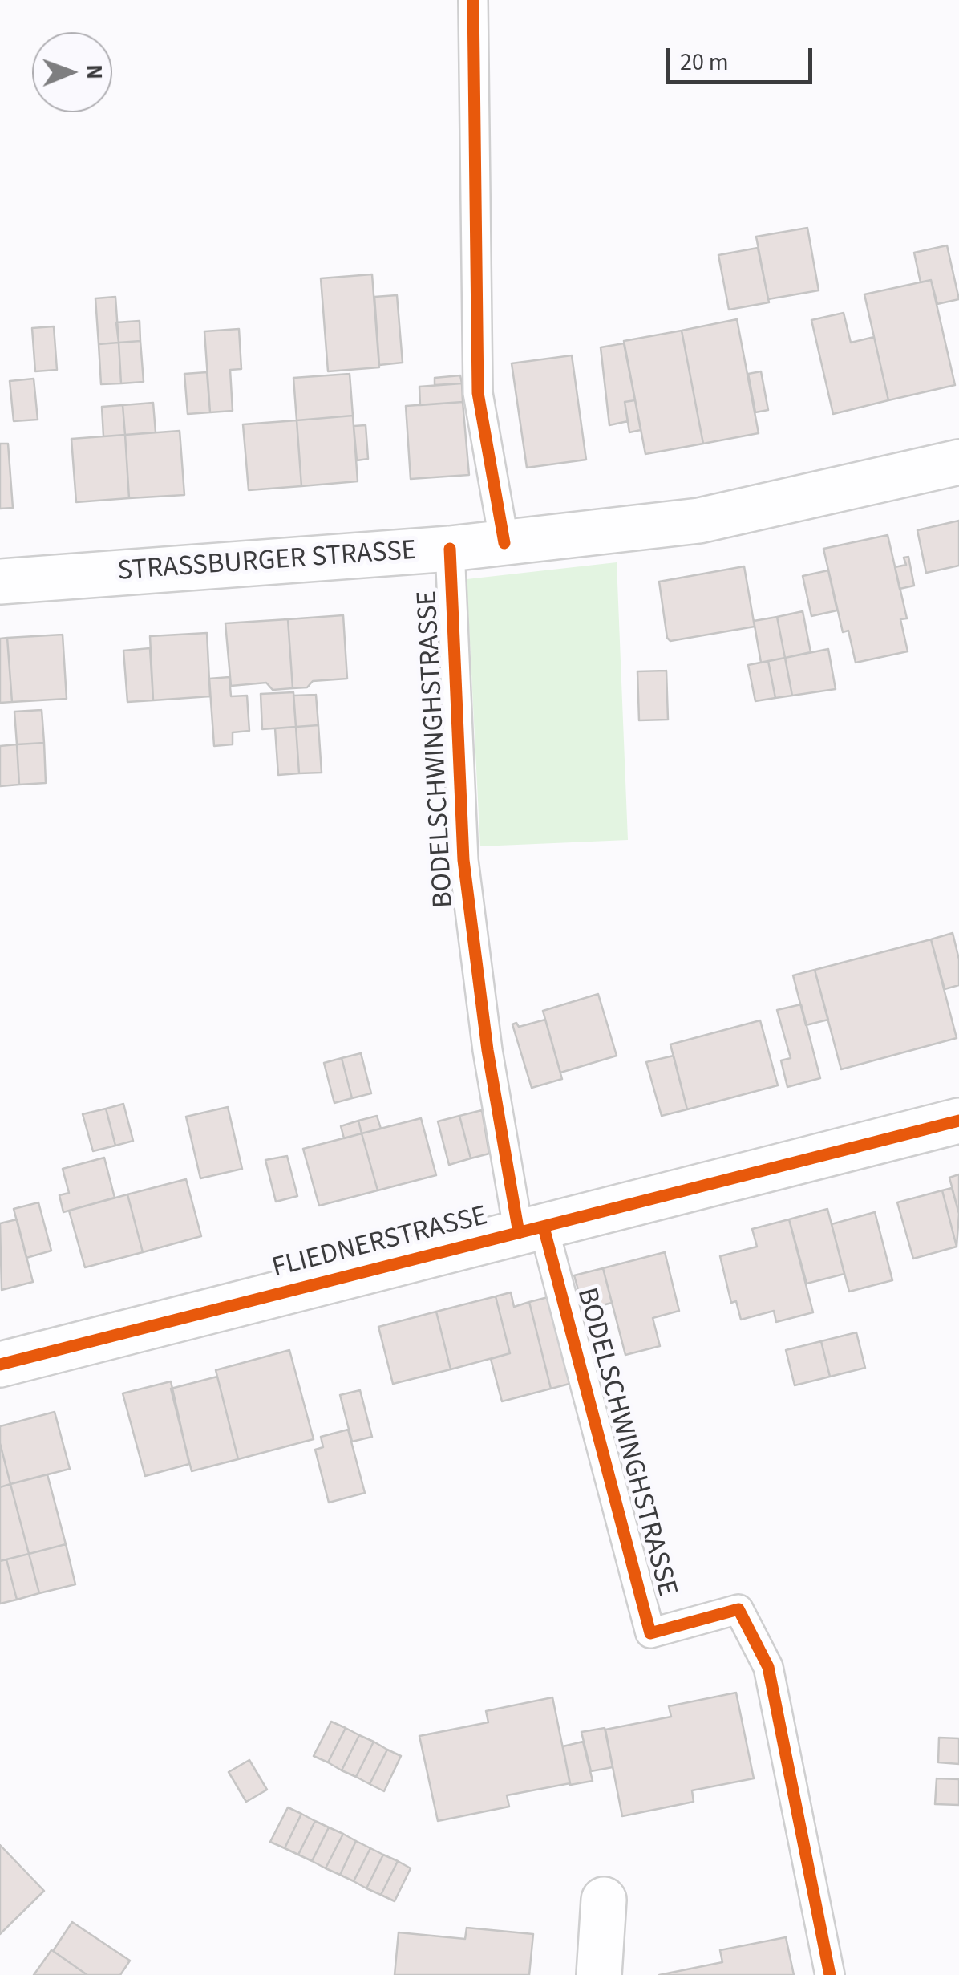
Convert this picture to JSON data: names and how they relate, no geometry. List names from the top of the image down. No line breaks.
{"streets":{"street":["STRASSBURGER STRASSE","FLIEDNERSTRASSE"],"lane":["BODELSCHWINGHSTRASSE"]},"crossings":[["STRASSBURGER STRASSE","BODELSCHWINGHSTRASSE"],["BODELSCHWINGHSTRASSE","FLIEDNERSTRASSE"]],"scale_bar":"20 m","north":"right"}
